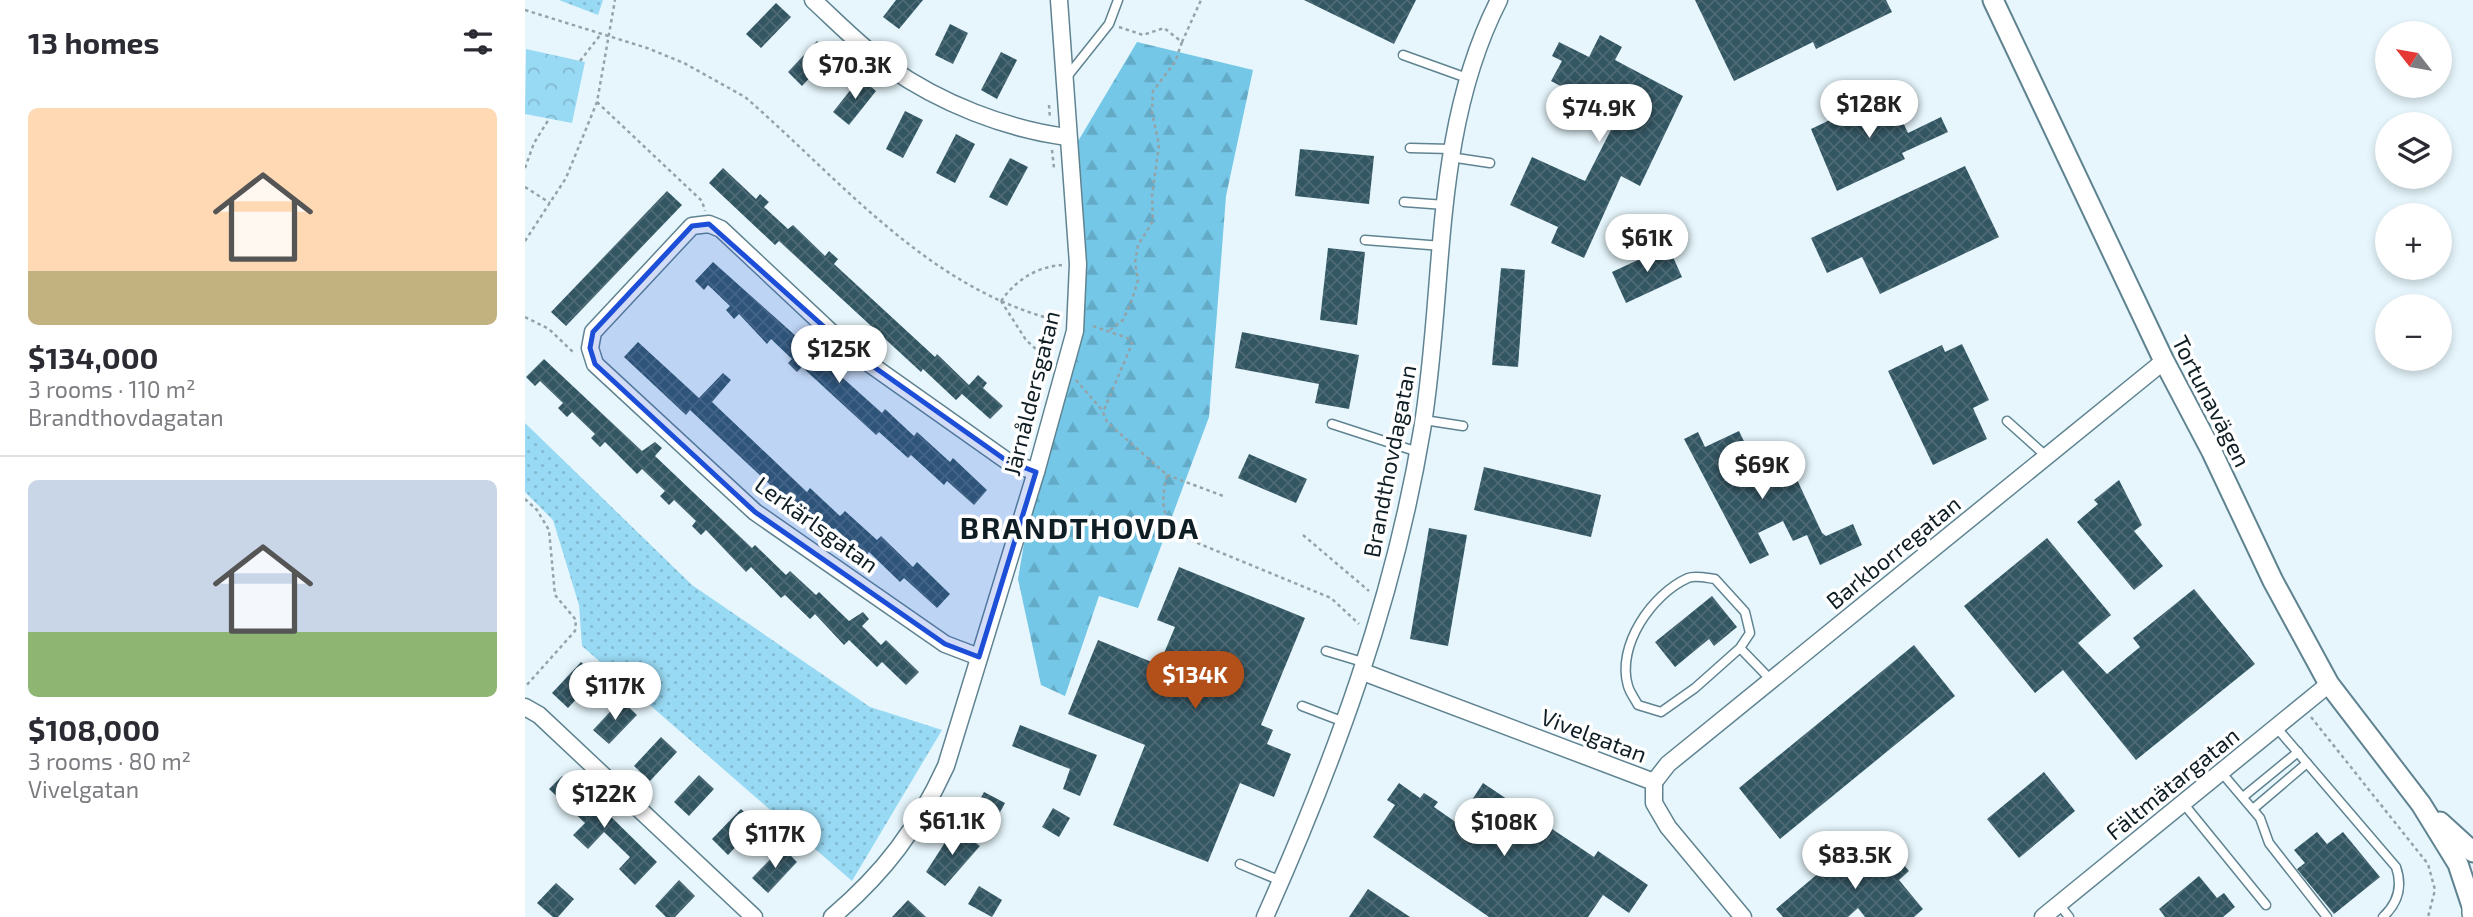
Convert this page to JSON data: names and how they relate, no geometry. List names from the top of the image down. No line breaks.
{"streets":{"street":["Järnåldersgatan","Tortunavägen","Brandthovdagatan","Lerkärlsgatan","Barkborregatan","Vivelgatan","Fältmätargatan"]},"crossings":[["Järnåldersgatan","Lerkärlsgatan"],["Tortunavägen","Barkborregatan"],["Tortunavägen","Fältmätargatan"],["Brandthovdagatan","Vivelgatan"],["Barkborregatan","Vivelgatan"]],"districts":["BRANDTHOVDA"],"north":"top left","page":{"heading":"13 homes","map_buttons":["+","−"],"price":["$70.3K","$128K","$74.9K","$61K","$125K","$69K","$134K","$117K","$122K","$61.1K","$108K","$117K","$83.5K"],"list":[{"name":"$134,000","note":"3 rooms · 110 m² · Brandthovdagatan"},{"name":"$108,000","note":"3 rooms · 80 m² · Vivelgatan"}]}}
